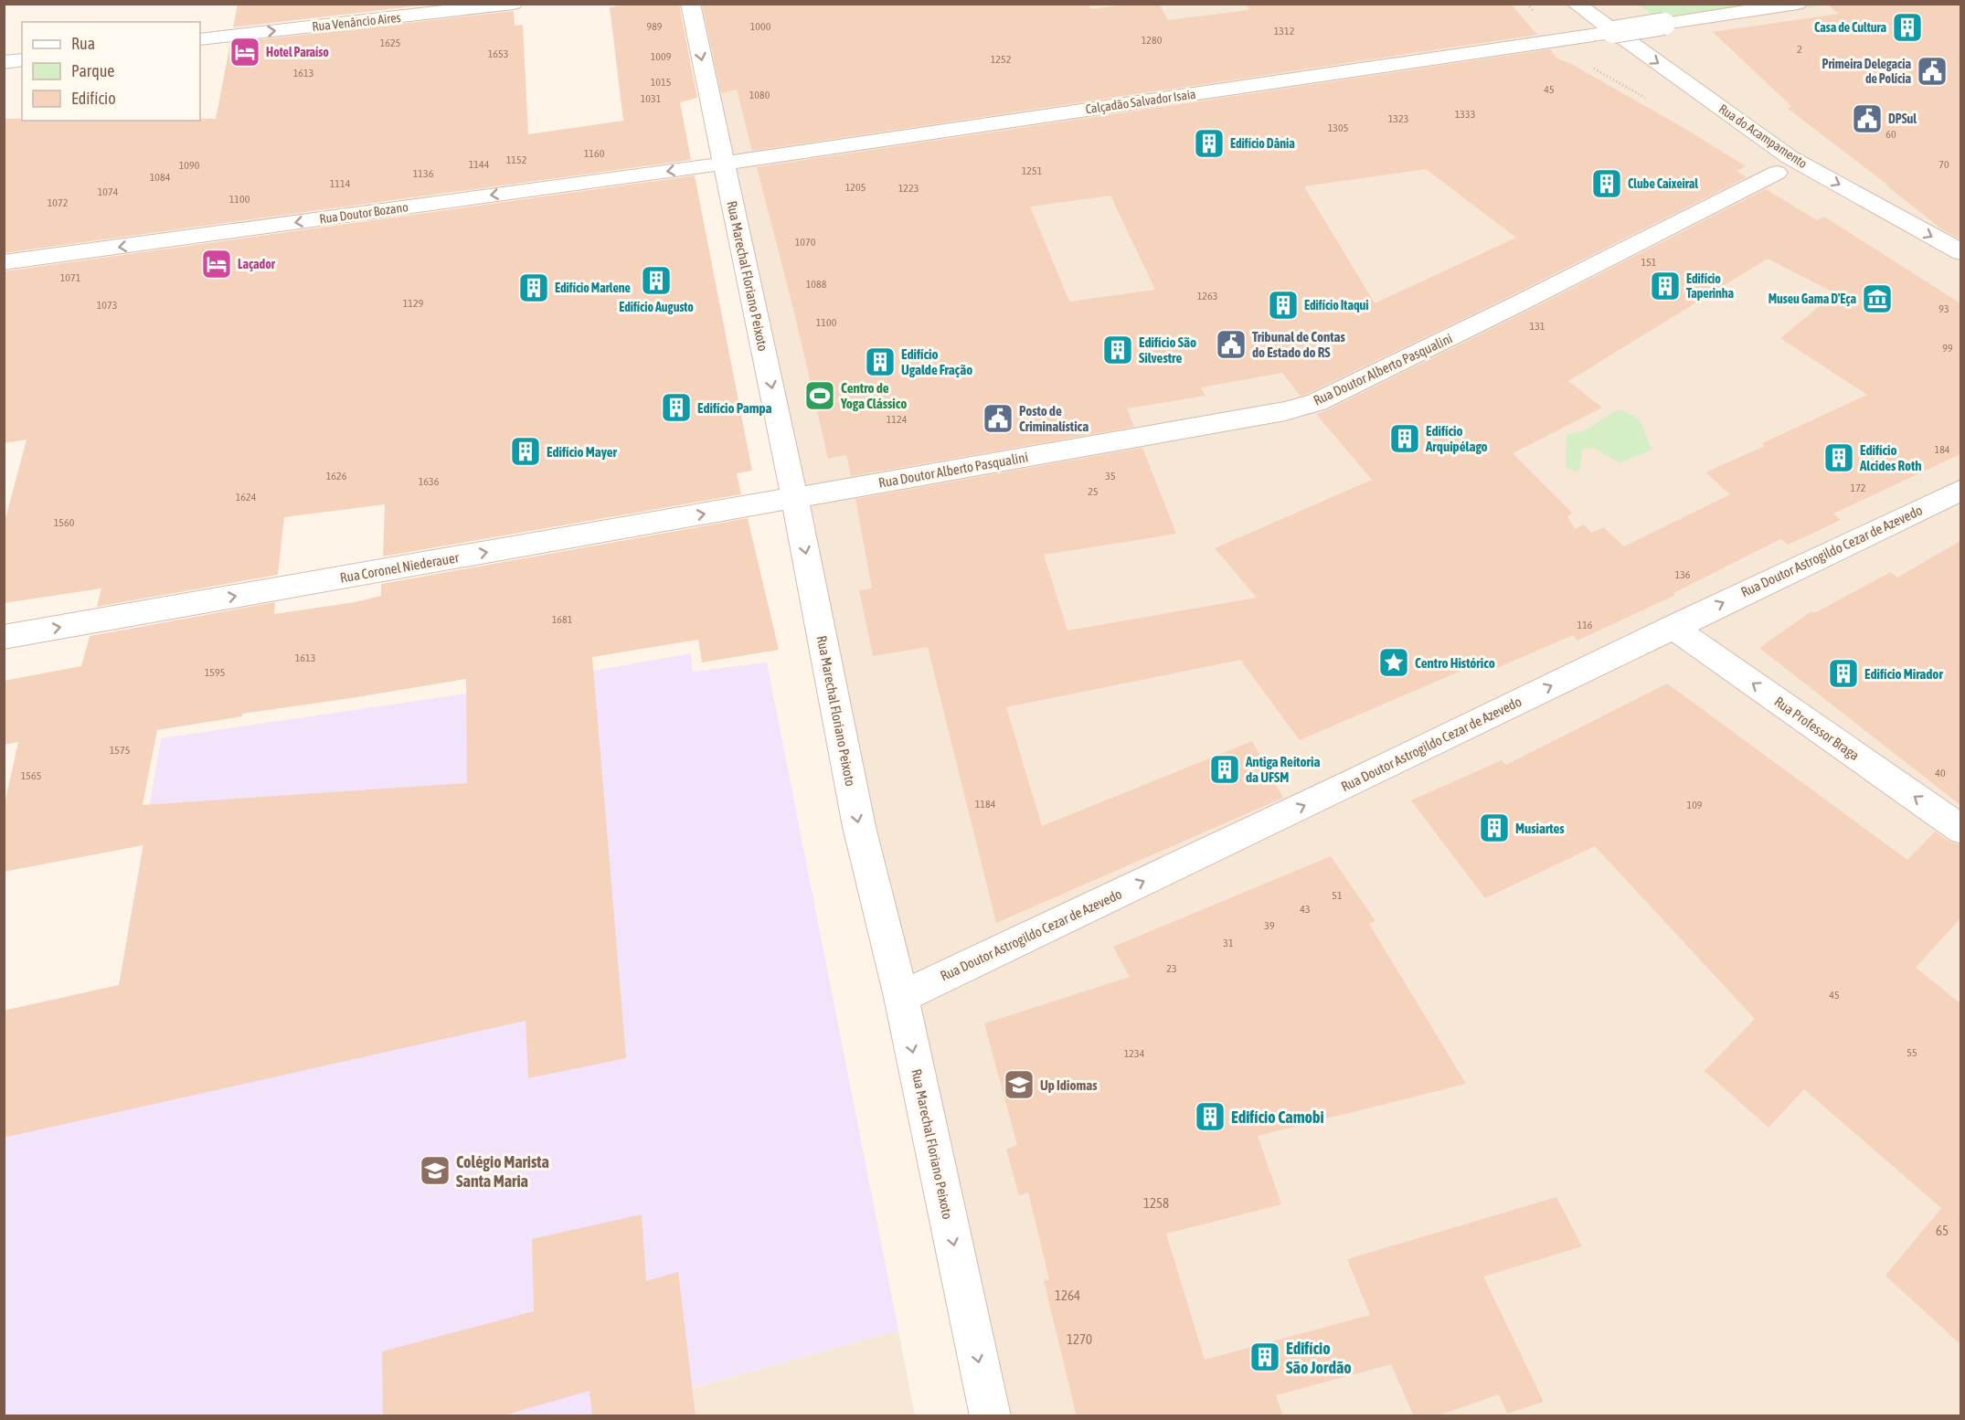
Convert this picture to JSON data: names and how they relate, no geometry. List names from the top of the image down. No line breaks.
{"streets":{"street":["Rua Venâncio Aires","Calçadão Salvador Isaia","Rua do Acampamento","Rua Doutor Bozano","Rua Marechal Floriano Peixoto","Rua Doutor Alberto Pasqualini","Rua Doutor Astrogildo Cezar de Azevedo","Rua Coronel Niederauer","Rua Professor Braga"]},"crossings":[["Calçadão Salvador Isaia","Rua Doutor Bozano"],["Calçadão Salvador Isaia","Rua Marechal Floriano Peixoto"],["Rua Doutor Bozano","Rua Marechal Floriano Peixoto"],["Rua Marechal Floriano Peixoto","Rua Doutor Alberto Pasqualini"],["Rua Marechal Floriano Peixoto","Rua Doutor Astrogildo Cezar de Azevedo"],["Rua Marechal Floriano Peixoto","Rua Coronel Niederauer"],["Rua Doutor Alberto Pasqualini","Rua Coronel Niederauer"],["Rua Doutor Astrogildo Cezar de Azevedo","Rua Professor Braga"]],"one_way":["Rua Venâncio Aires","Rua do Acampamento","Rua Doutor Bozano","Rua Marechal Floriano Peixoto","Rua Doutor Astrogildo Cezar de Azevedo","Rua Coronel Niederauer","Rua Professor Braga"],"places":{"building":["Casa de Cultura","Edifício Dânia","Clube Caixeiral","Edifício Augusto","Edifício Taperinha","Edifício Marlene","Edifício Itaqui","Edifício São Silvestre","Edifício Ugalde Fração","Edifício Pampa","Edifício Arquipélago","Edifício Mayer","Edifício Alcides Roth","Edifício Mirador","Antiga Reitoria da UFSM","Musiartes","Edifício Camobi","Edifício São Jordão"],"hotel":["Hotel Paraíso","Laçador"],"public building":["Primeira Delegacia de Polícia","DPSul","Tribunal de Contas do Estado do RS","Posto de Criminalística"],"museum":["Museu Gama D'Eça"],"sports":["Centro de Yoga Clássico"],"place":["Centro Histórico"],"school or university":["Up Idiomas","Colégio Marista Santa Maria"]},"house_numbers":["989","1000","1312","1280","1625","2","1653","1009","1252","1613","1015","45","1080","1031","1333","1323","1305","60","1160","1152","1144","70","1090","1251","1136","1084","1114","1205","1223","1074","1100","1072","1070","151","1071","1088","1263","1129","1073","93","1100","131","99","1124","184","1626","35","1636","172","25","1624","1560","136","1681","116","1613","1595","1575","40","1565","1184","109","51","43","39","31","23","45","55","1234","1258","65","1264","1270"],"legend":["Rua","Parque","Edifício"]}
